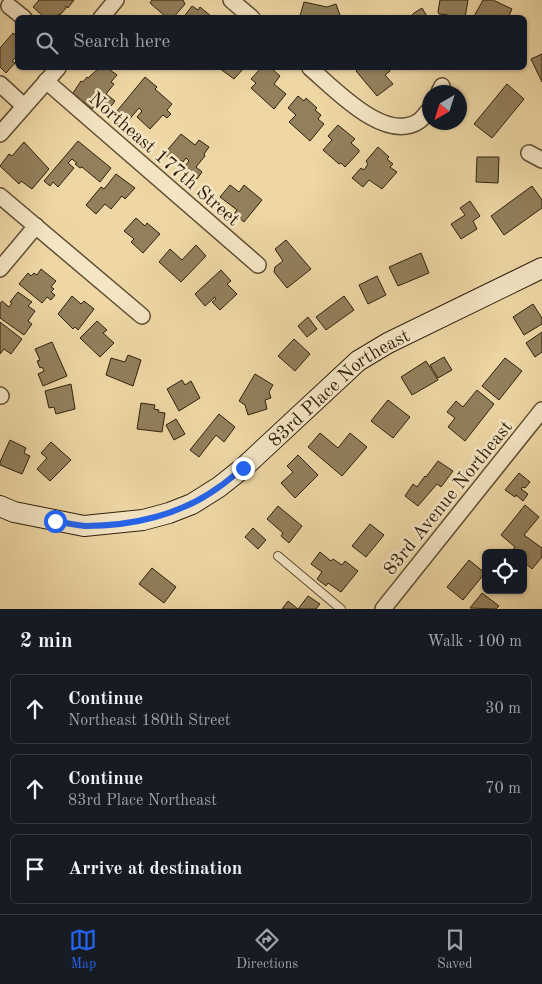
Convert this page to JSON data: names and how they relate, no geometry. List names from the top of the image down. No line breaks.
{"streets":{"street":["Northeast 177th Street","83rd Place Northeast","83rd Avenue Northeast"]},"north":"bottom left","page":{"search":"Search here","heading":["2 min","Walk · 100 m"],"list":[["Continue","Northeast 180th Street","30 m"],["Continue","83rd Place Northeast","70 m"],"Arrive at destination"],"nav":["Map","Directions","Saved"]}}
